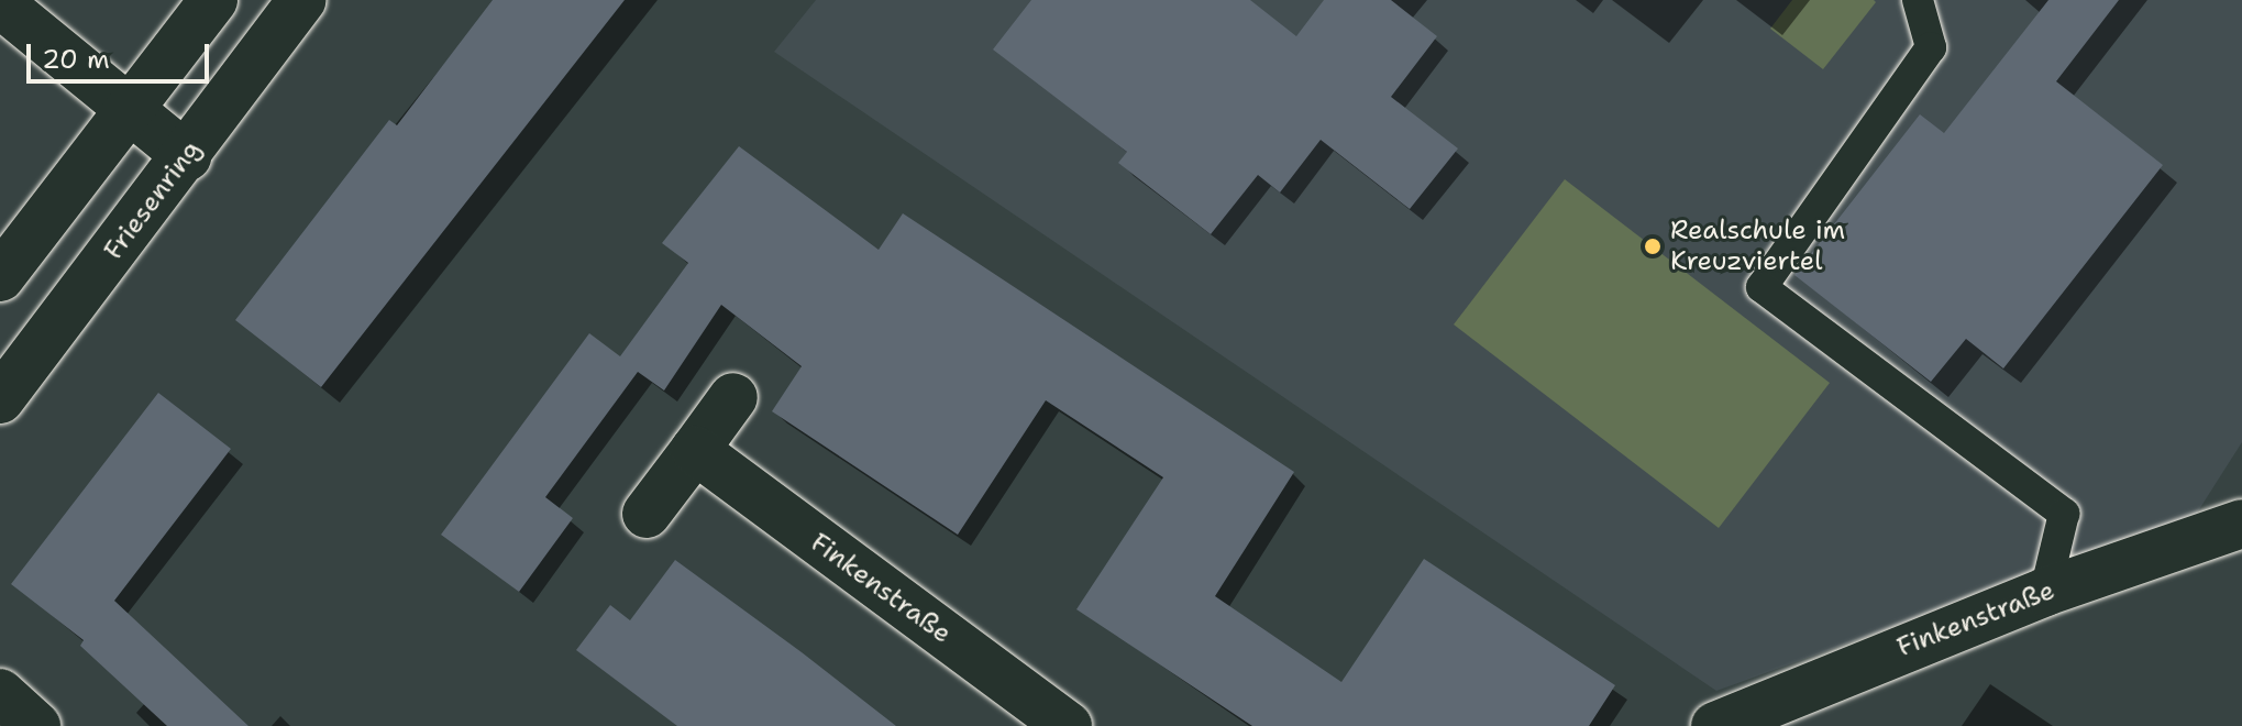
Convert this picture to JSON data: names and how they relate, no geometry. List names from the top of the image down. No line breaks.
{"streets":{"street":["Friesenring","Finkenstraße"]},"places":["Realschule im Kreuzviertel"],"scale_bar":"20 m"}
